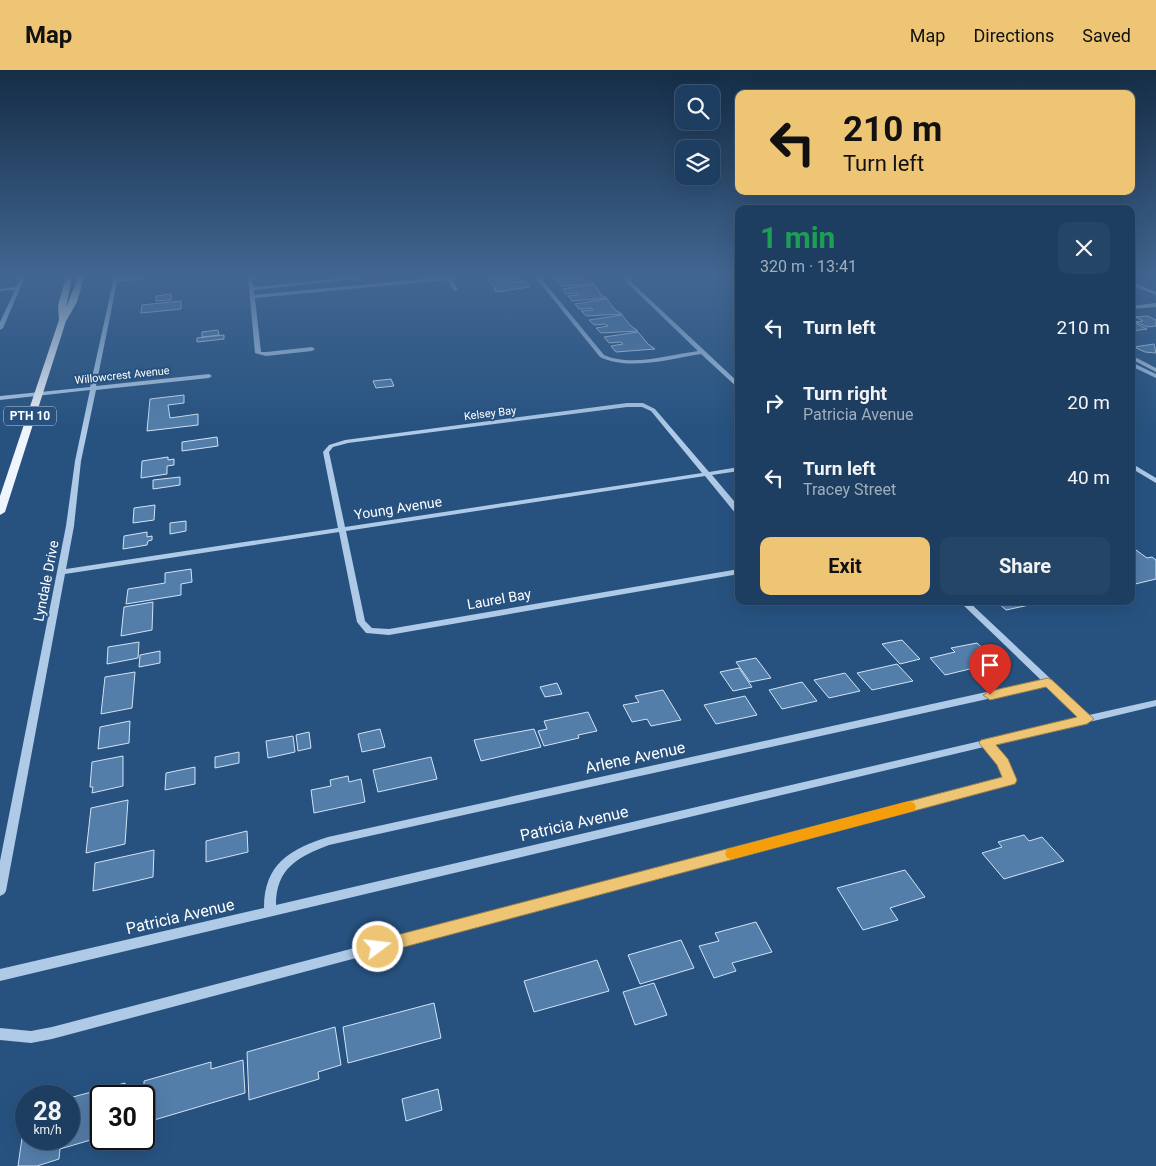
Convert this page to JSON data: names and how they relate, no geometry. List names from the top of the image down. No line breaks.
{"streets":{"main road":["PTH 10"],"street":["Willowcrest Avenue","Kelsey Bay","Young Avenue","Lyndale Drive","Laurel Bay","Arlene Avenue","Patricia Avenue"]},"crossings":[["Willowcrest Avenue","PTH 10"],["Willowcrest Avenue","Lyndale Drive"],["Kelsey Bay","Young Avenue"],["Kelsey Bay","Laurel Bay"],["Young Avenue","Lyndale Drive"],["Young Avenue","Laurel Bay"],["Arlene Avenue","Patricia Avenue"]],"page":{"header":"Map","nav":["Map","Directions","Saved"],"turn":["210 m","Turn left"],"heading":["1 min","320 m · 13:41"],"list":[{"name":"Turn left","value":"210 m"},{"name":"Turn right","note":"Patricia Avenue","value":"20 m"},{"name":"Turn left","note":"Tracey Street","value":"40 m"}],"buttons":["Exit","Share"],"speed":"28 km/h","limit":"30"}}
